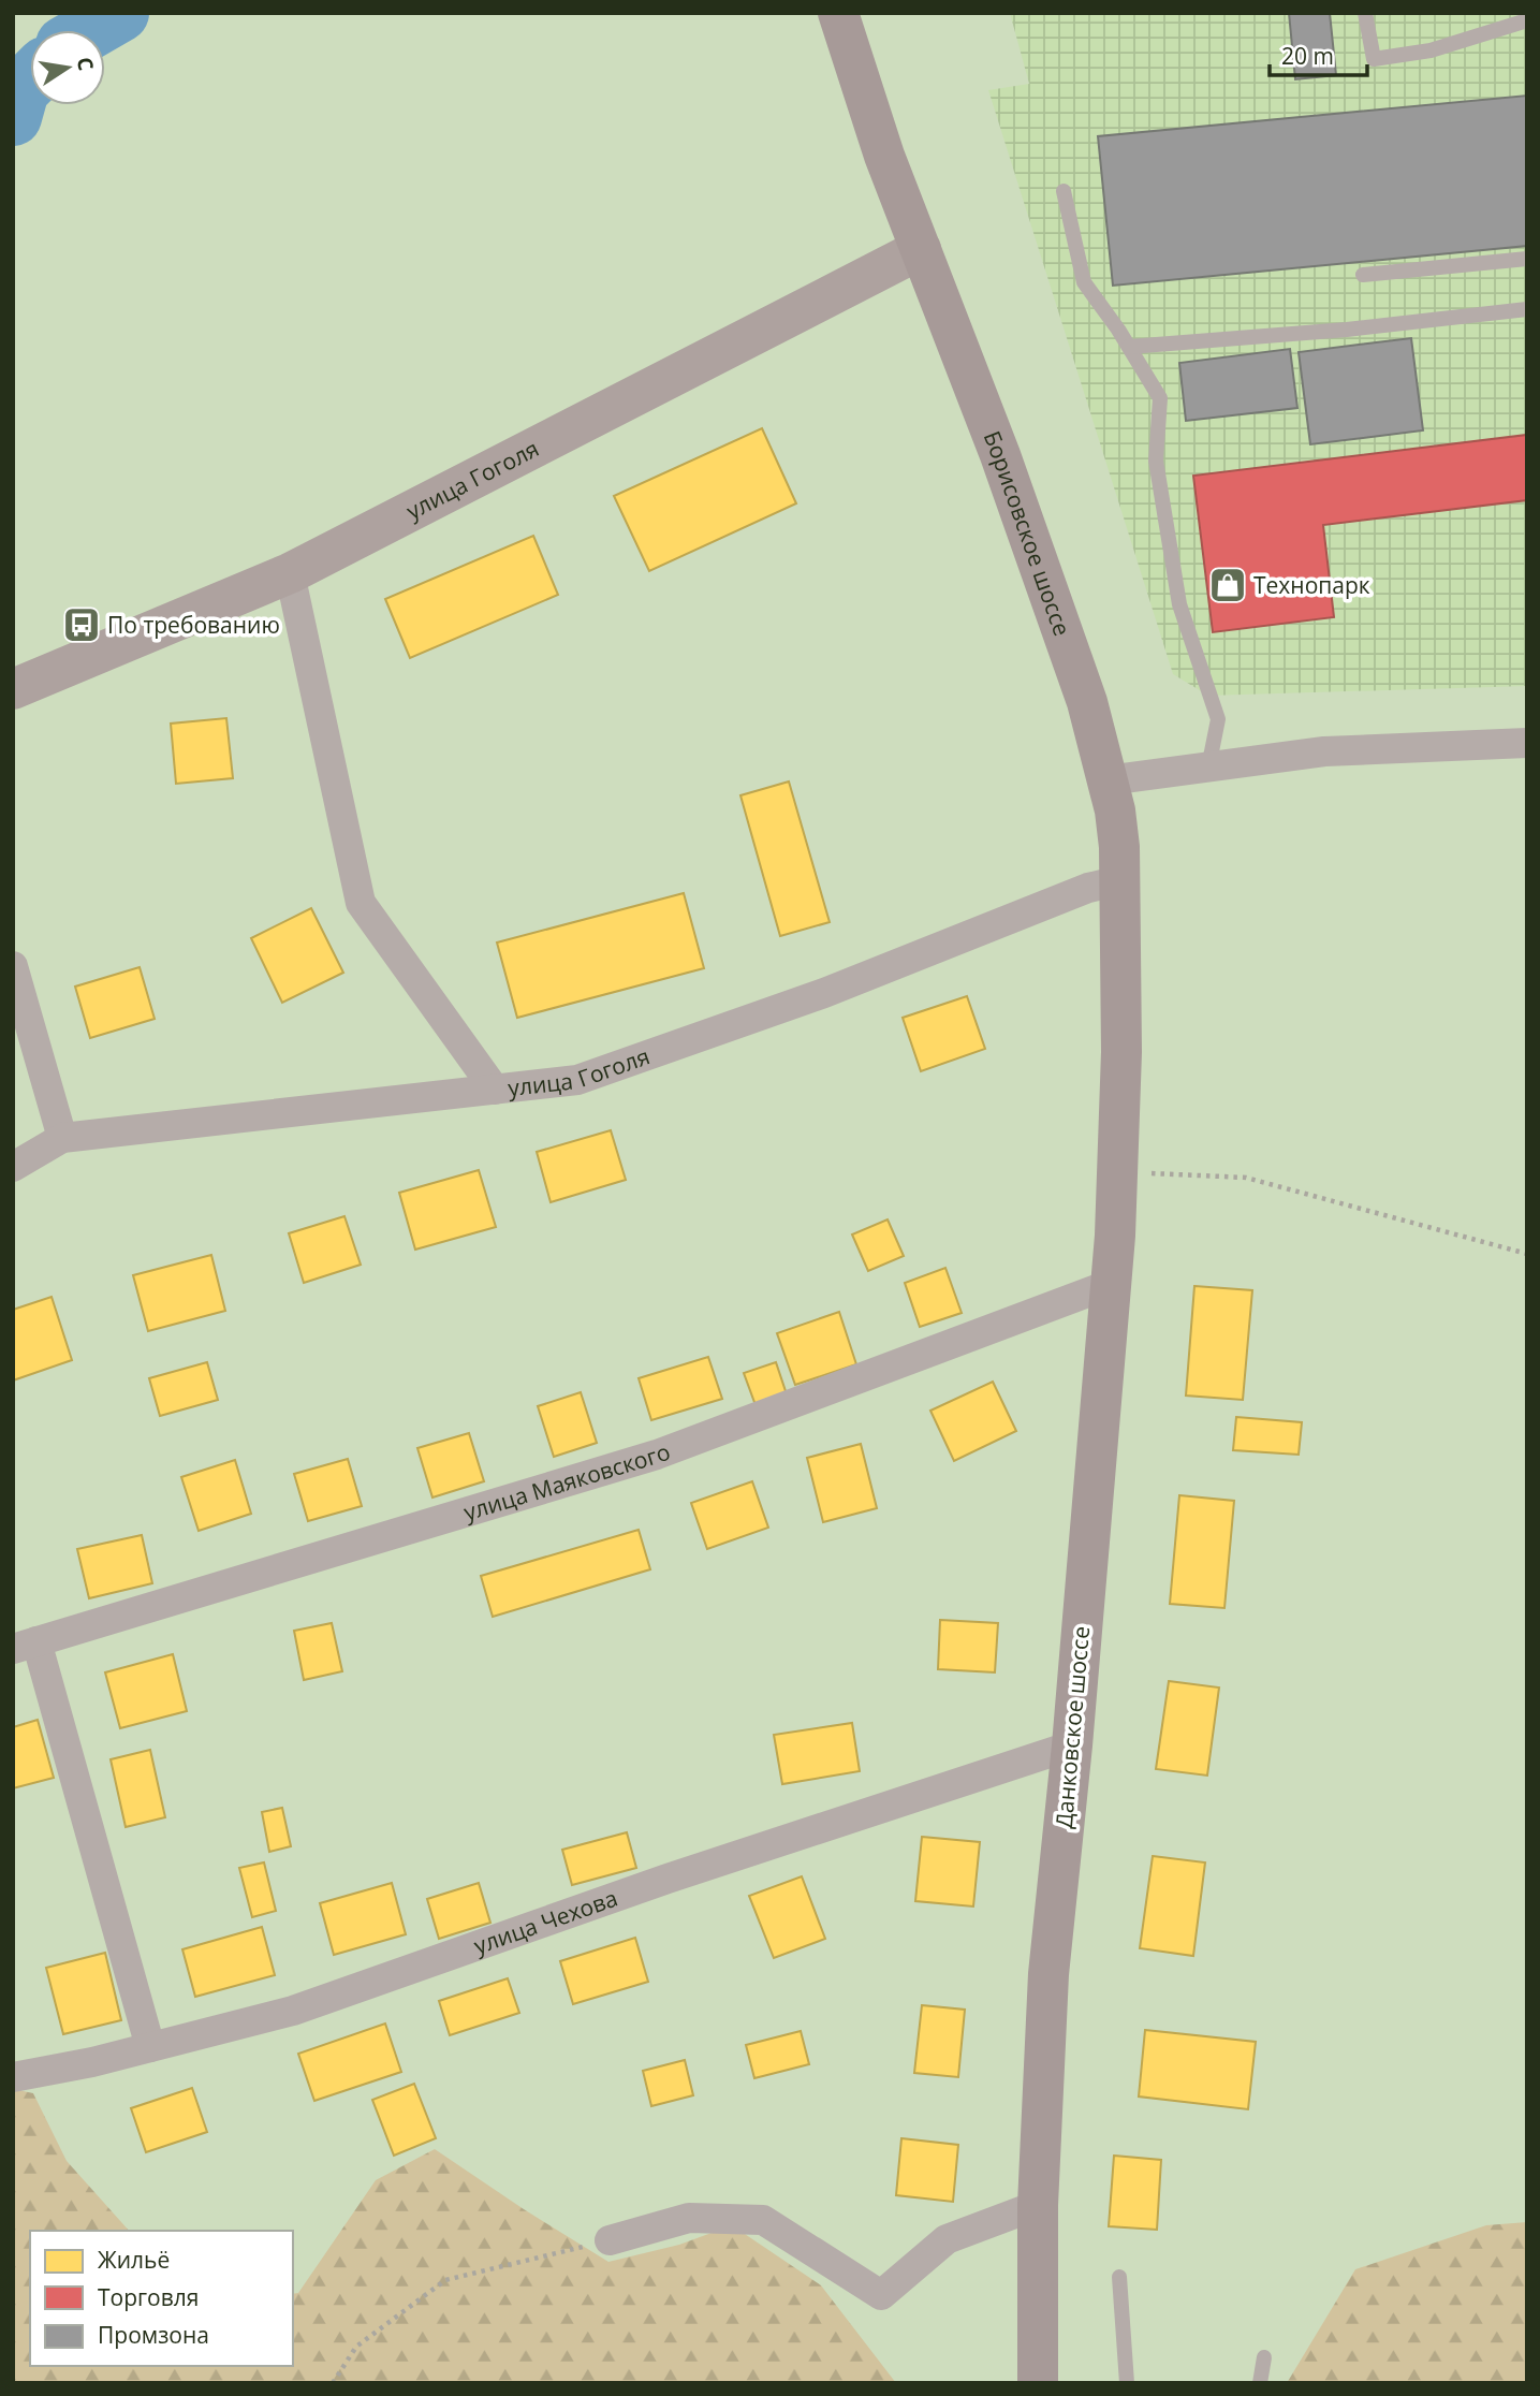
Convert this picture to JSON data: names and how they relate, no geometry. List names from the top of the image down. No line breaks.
{"streets":{"main road":["Борисовское шоссе","Данковское шоссе"],"street":["улица Гоголя","улица Маяковского","улица Чехова"]},"crossings":[["улица Гоголя","Борисовское шоссе"],["Борисовское шоссе","Данковское шоссе"],["улица Маяковского","Данковское шоссе"],["Данковское шоссе","улица Чехова"]],"places":{"shop":["Технопарк"],"bus stop":["По требованию"]},"legend":["Жильё","Торговля","Промзона"],"scale_bar":"20 m","north":"right"}
